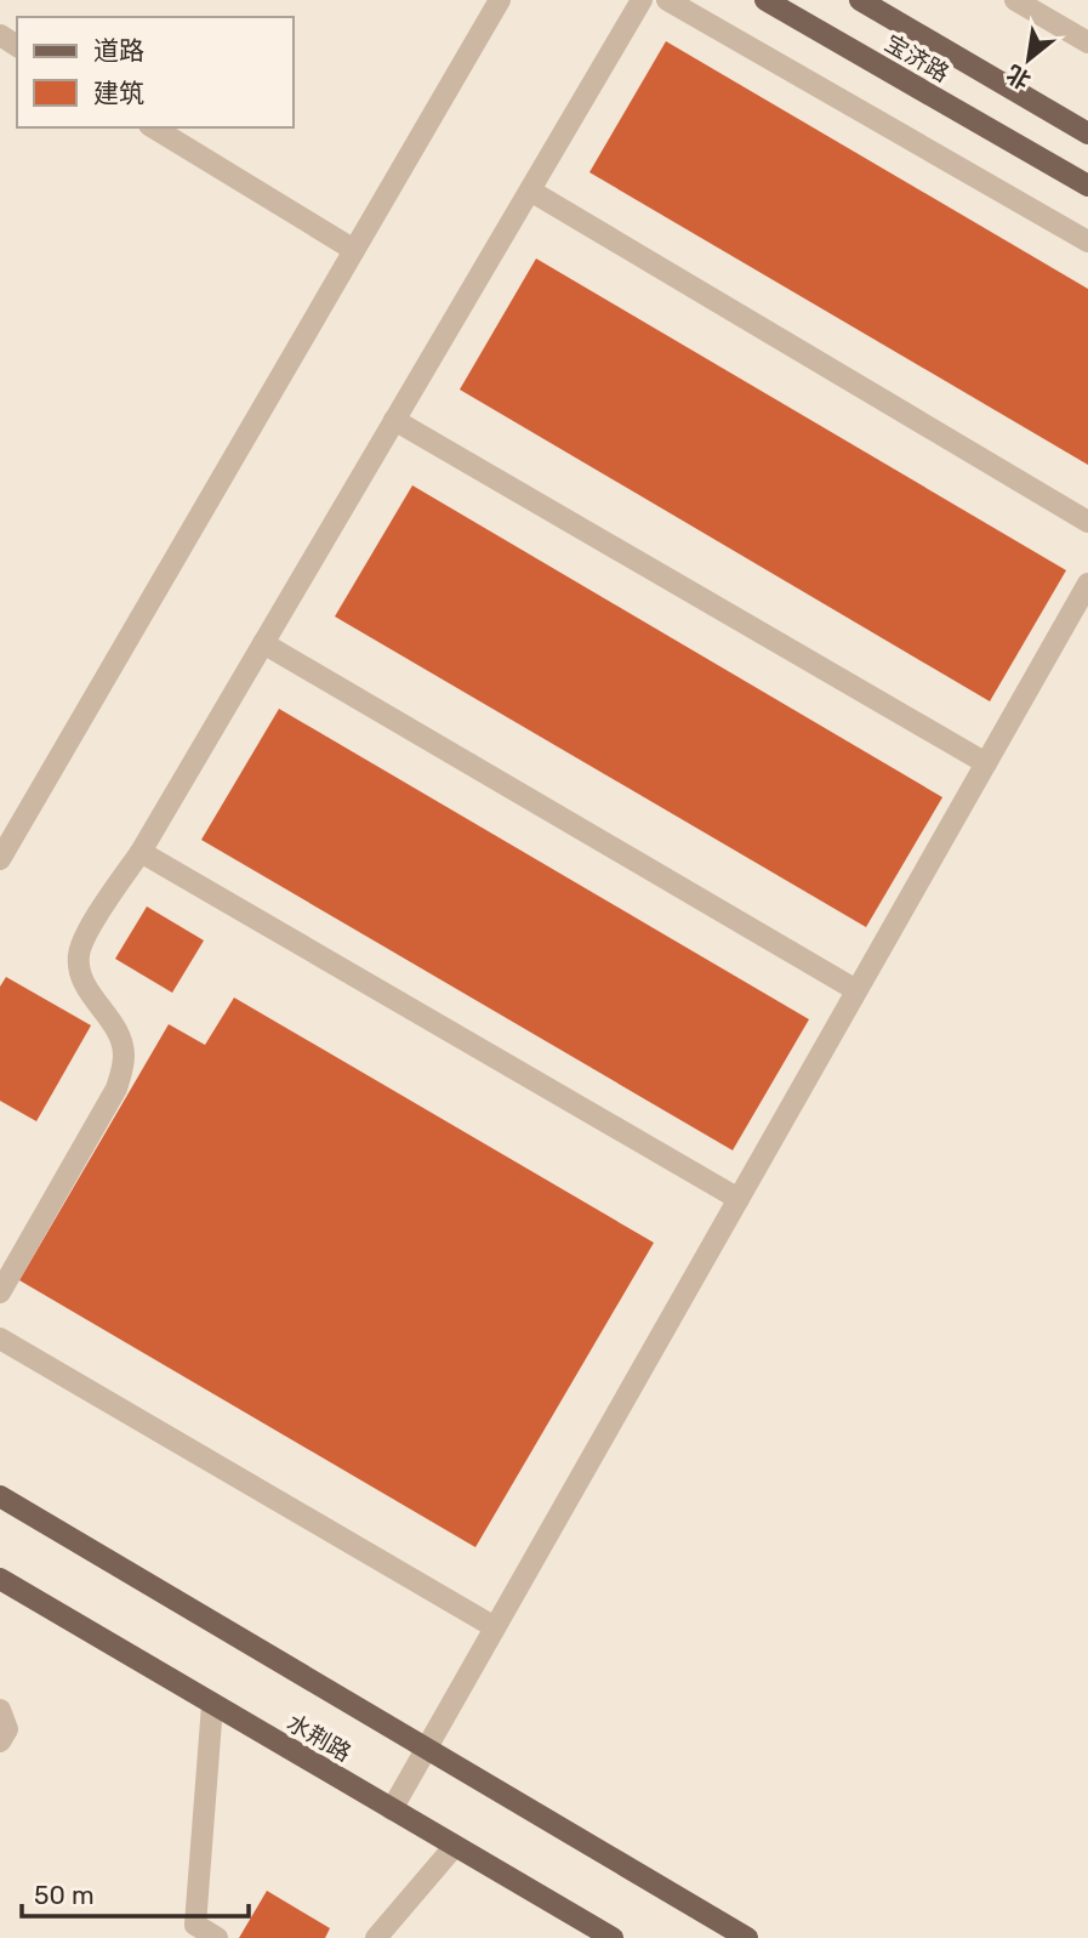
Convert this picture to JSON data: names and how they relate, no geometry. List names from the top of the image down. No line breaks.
{"streets":{"main road":["宝济路","水荆路"]},"legend":["道路","建筑"],"scale_bar":"50 m","north":"bottom left"}
